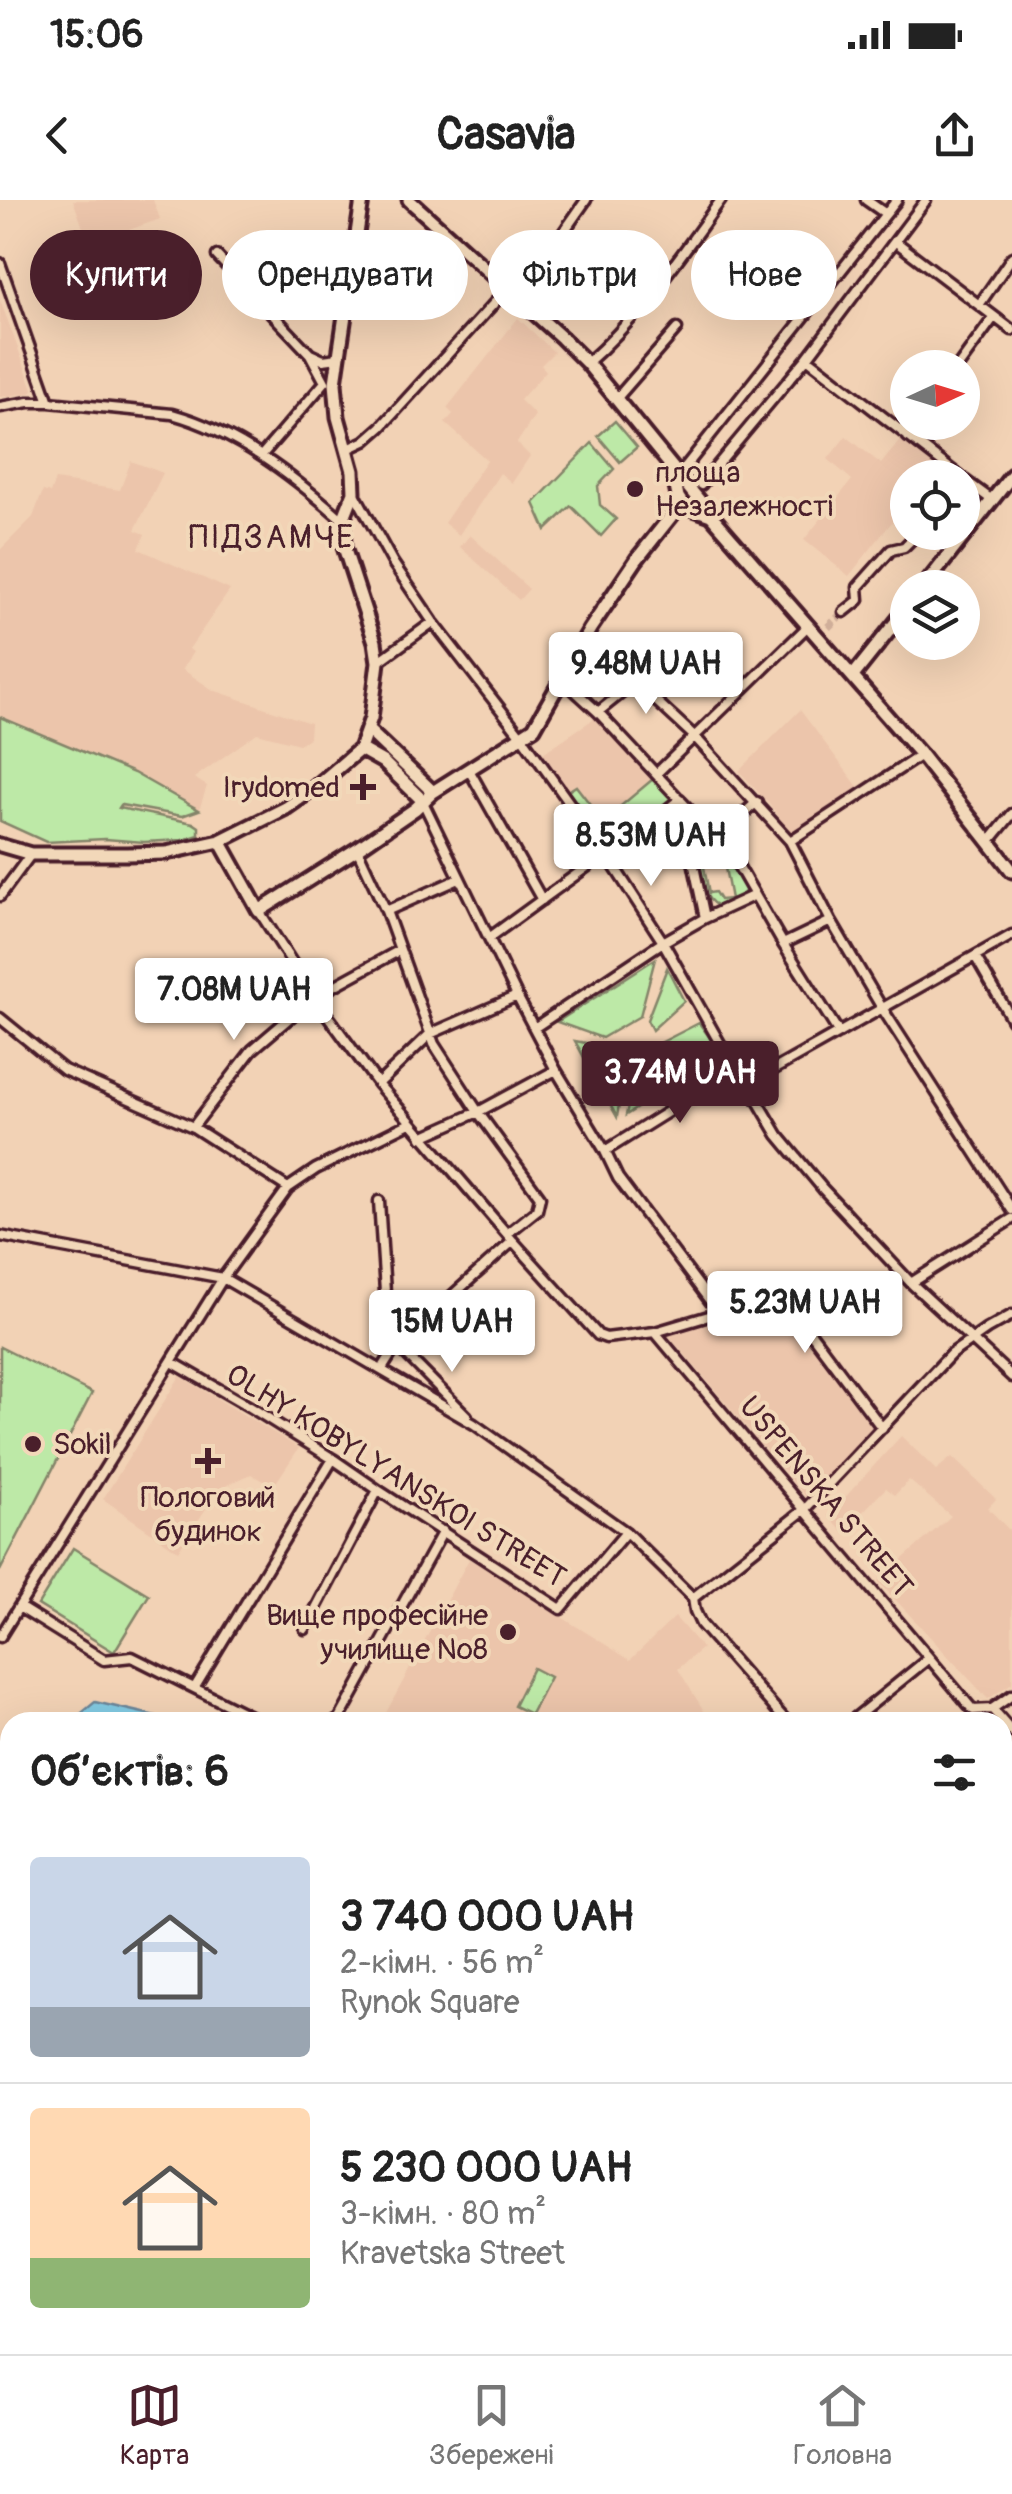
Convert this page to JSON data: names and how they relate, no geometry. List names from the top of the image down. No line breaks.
{"streets":{"street":["OLHY KOBYLYANSKOI STREET","USPENSKA STREET"]},"districts":["ПІДЗАМЧЕ"],"places":{"other":["площа Незалежності","Sokil","Вище професійне училище №8"],"health":["Irydomed","Пологовий будинок"]},"north":"right","page":{"status":"15:06","header":"Casavia","chip":["Купити","Орендувати","Фільтри","Нове"],"price":["9.48M UAH","8.53M UAH","7.08M UAH","3.74M UAH","5.23M UAH","15M UAH"],"heading":"Об’єктів: 6","list":[{"name":"3 740 000 UAH","note":"2-кімн. · 56 m² · Rynok Square"},{"name":"5 230 000 UAH","note":"3-кімн. · 80 m² · Kravetska Street"}],"tabs":["Карта","Збережені","Головна"]}}
